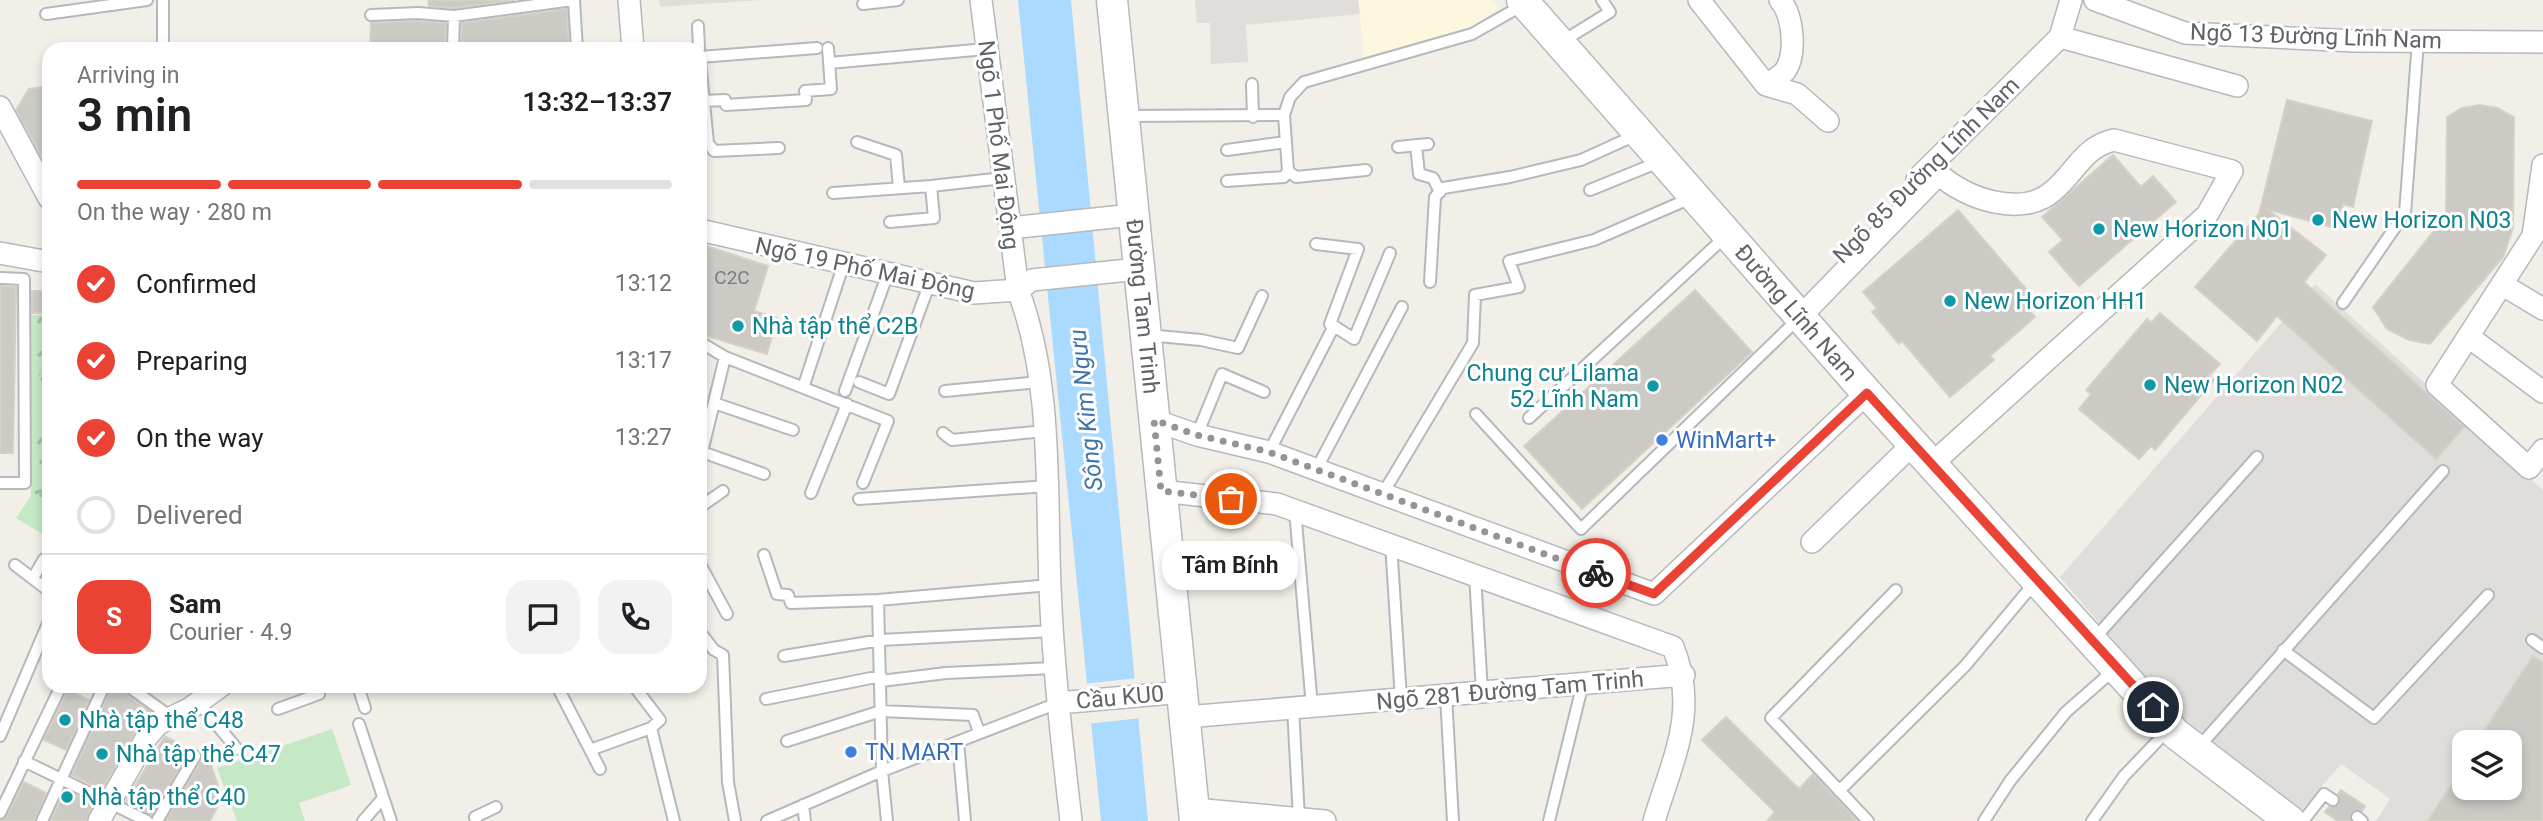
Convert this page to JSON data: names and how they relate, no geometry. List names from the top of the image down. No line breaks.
{"streets":{"main road":["Đường Tam Trinh","Đường Lĩnh Nam"],"street":["Ngõ 13 Đường Lĩnh Nam","Ngõ 1 Phố Mai Động","Ngõ 85 Đường Lĩnh Nam","Ngõ 19 Phố Mai Động","Ngõ 281 Đường Tam Trinh","Cầu KU0"]},"crossings":[["Ngõ 1 Phố Mai Động","Ngõ 19 Phố Mai Động"],["Ngõ 85 Đường Lĩnh Nam","Đường Lĩnh Nam"],["Đường Tam Trinh","Ngõ 281 Đường Tam Trinh"],["Đường Tam Trinh","Cầu KU0"],["Ngõ 281 Đường Tam Trinh","Cầu KU0"]],"water":["Sông Kim Ngưu"],"places":["New Horizon N03","New Horizon N01","New Horizon HH1","Nhà tập thể C2B","New Horizon N02","Chung cư Lilama 52 Lĩnh Nam","WinMart+","Tâm Bính","Nhà tập thể C48","TN MART","Nhà tập thể C47","Nhà tập thể C40"],"house_numbers":["C2C"],"page":{"heading":["3 min","Arriving in","13:32–13:37"],"panel":["Sam","Courier · 4.9"],"bar":"On the way · 280 m","list":[["Confirmed","13:12"],["Preparing","13:17"],["On the way","13:27"],"Delivered"],"bubble":"Tâm Bính","round":"S"}}
